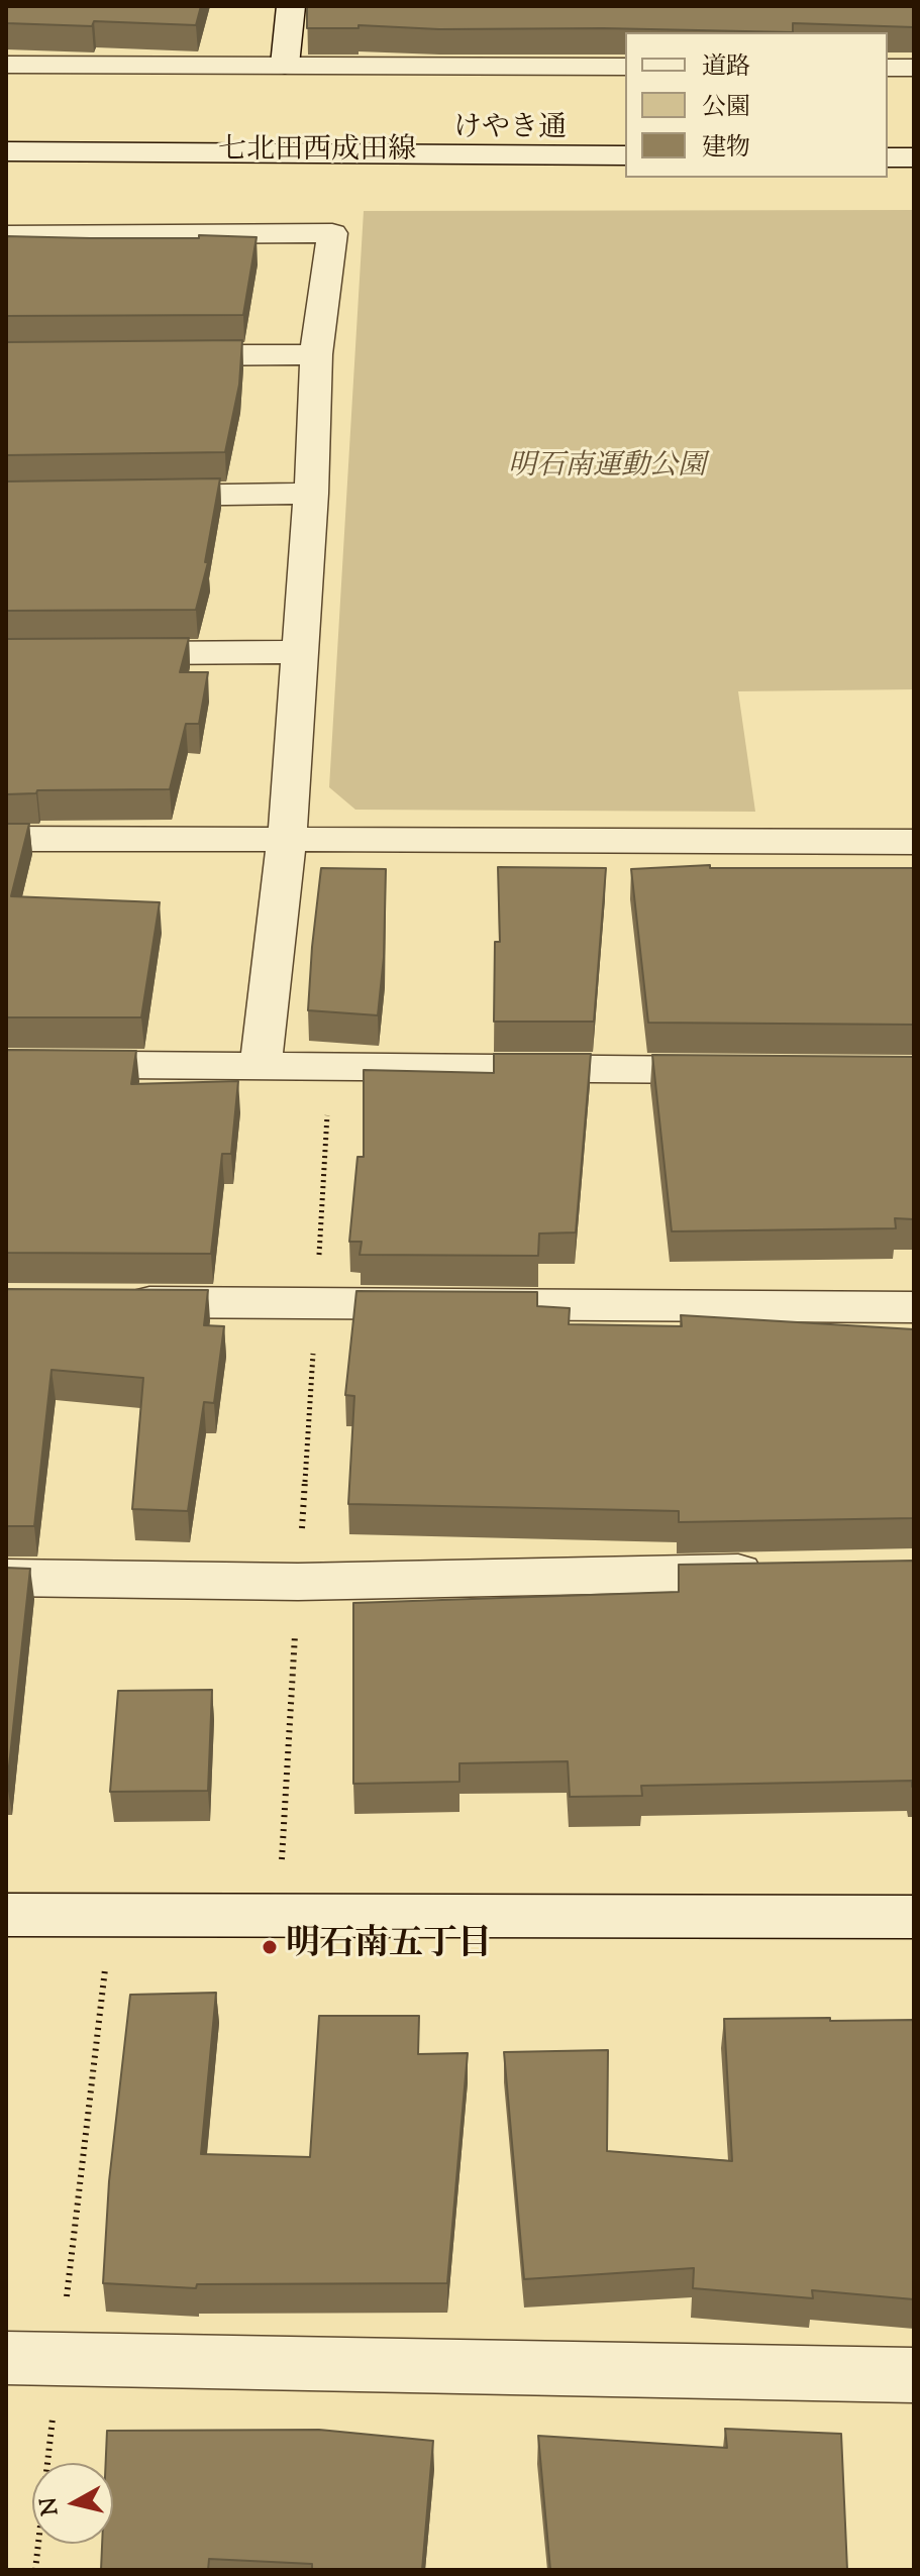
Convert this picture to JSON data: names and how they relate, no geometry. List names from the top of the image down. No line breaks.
{"streets":{"street":["けやき通","七北田西成田線"]},"parks":["明石南運動公園"],"places":["明石南五丁目"],"legend":["道路","公園","建物"],"north":"left"}
